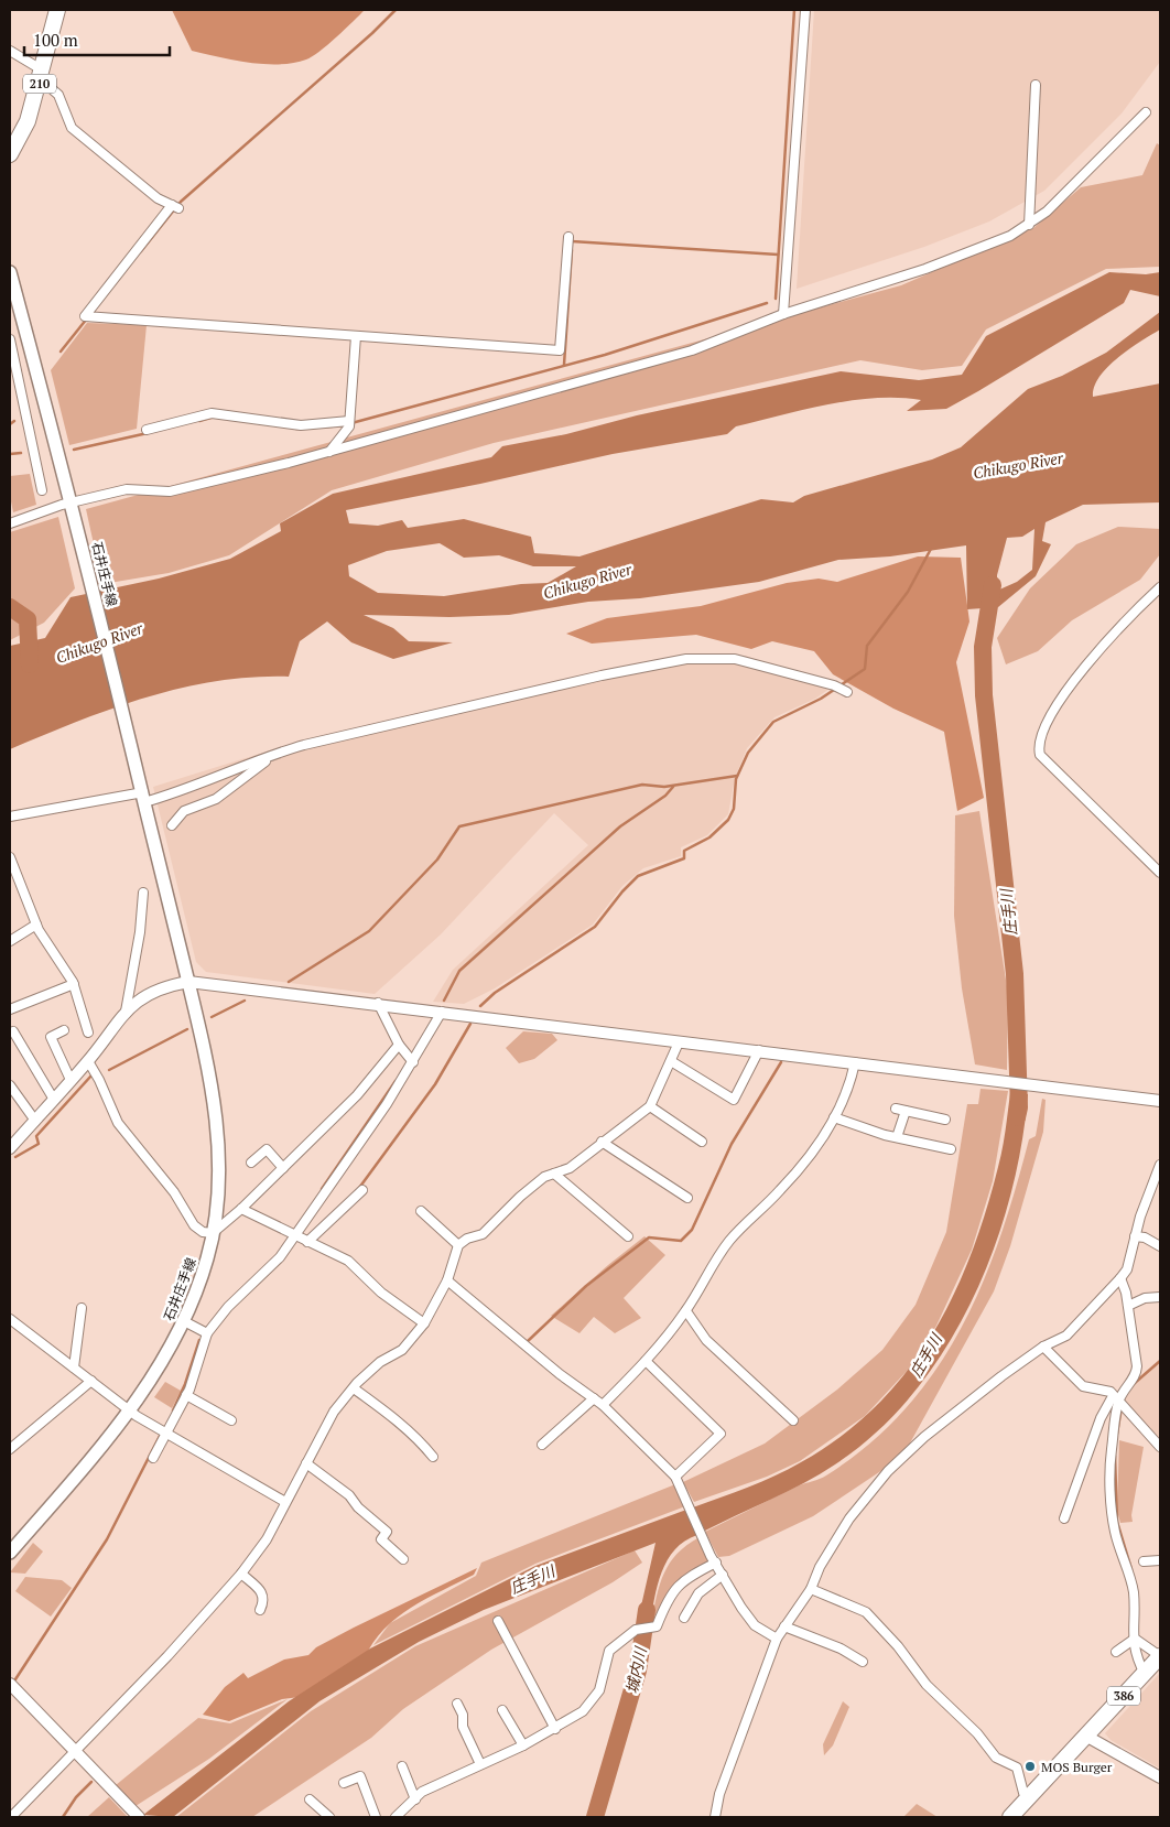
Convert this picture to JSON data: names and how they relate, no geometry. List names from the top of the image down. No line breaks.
{"streets":{"highway":["210","386"],"main road":["石井庄手線"]},"water":["Chikugo River","庄手川","城内川"],"places":["MOS Burger"],"scale_bar":"100 m"}
